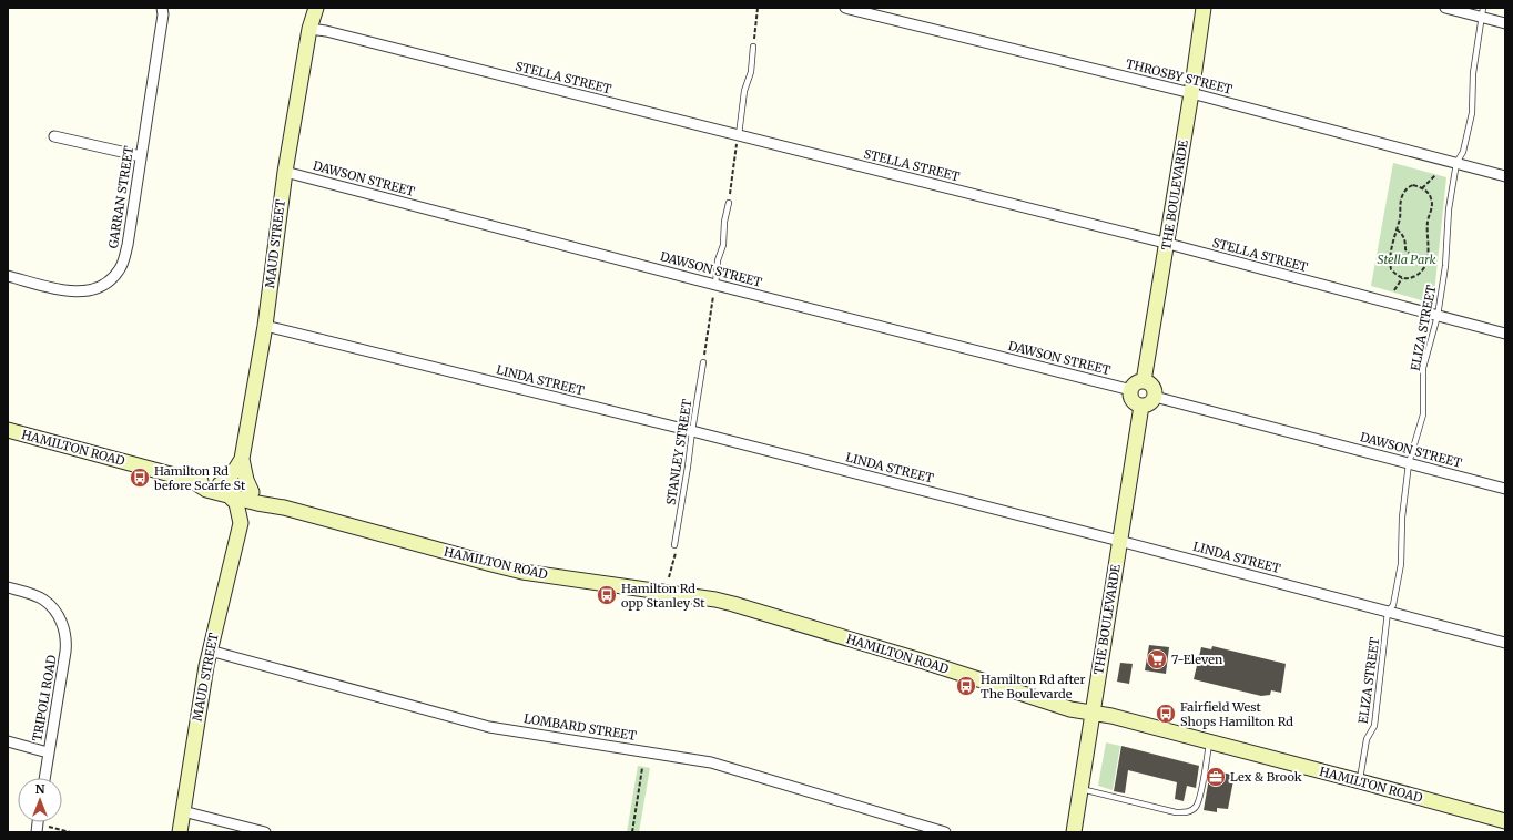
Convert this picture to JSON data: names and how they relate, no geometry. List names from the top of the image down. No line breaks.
{"streets":{"street":["THROSBY STREET","STELLA STREET","DAWSON STREET","THE BOULEVARDE","GARRAN STREET","MAUD STREET","LINDA STREET","HAMILTON ROAD","TRIPOLI ROAD","LOMBARD STREET"],"lane":["ELIZA STREET","STANLEY STREET"]},"crossings":[["THROSBY STREET","THE BOULEVARDE"],["THROSBY STREET","ELIZA STREET"],["STELLA STREET","THE BOULEVARDE"],["STELLA STREET","MAUD STREET"],["STELLA STREET","ELIZA STREET"],["DAWSON STREET","THE BOULEVARDE"],["DAWSON STREET","MAUD STREET"],["DAWSON STREET","ELIZA STREET"],["THE BOULEVARDE","LINDA STREET"],["THE BOULEVARDE","HAMILTON ROAD"],["MAUD STREET","LINDA STREET"],["MAUD STREET","HAMILTON ROAD"],["MAUD STREET","LOMBARD STREET"],["ELIZA STREET","LINDA STREET"],["ELIZA STREET","HAMILTON ROAD"],["LINDA STREET","STANLEY STREET"]],"parks":["Stella Park"],"places":{"bus stop":["Hamilton Rd before Scarfe St","Hamilton Rd opp Stanley St","Hamilton Rd after The Boulevarde","Fairfield West Shops Hamilton Rd"],"supermarket":["7-Eleven"],"office":["Lex & Brook"]},"north":"top"}
